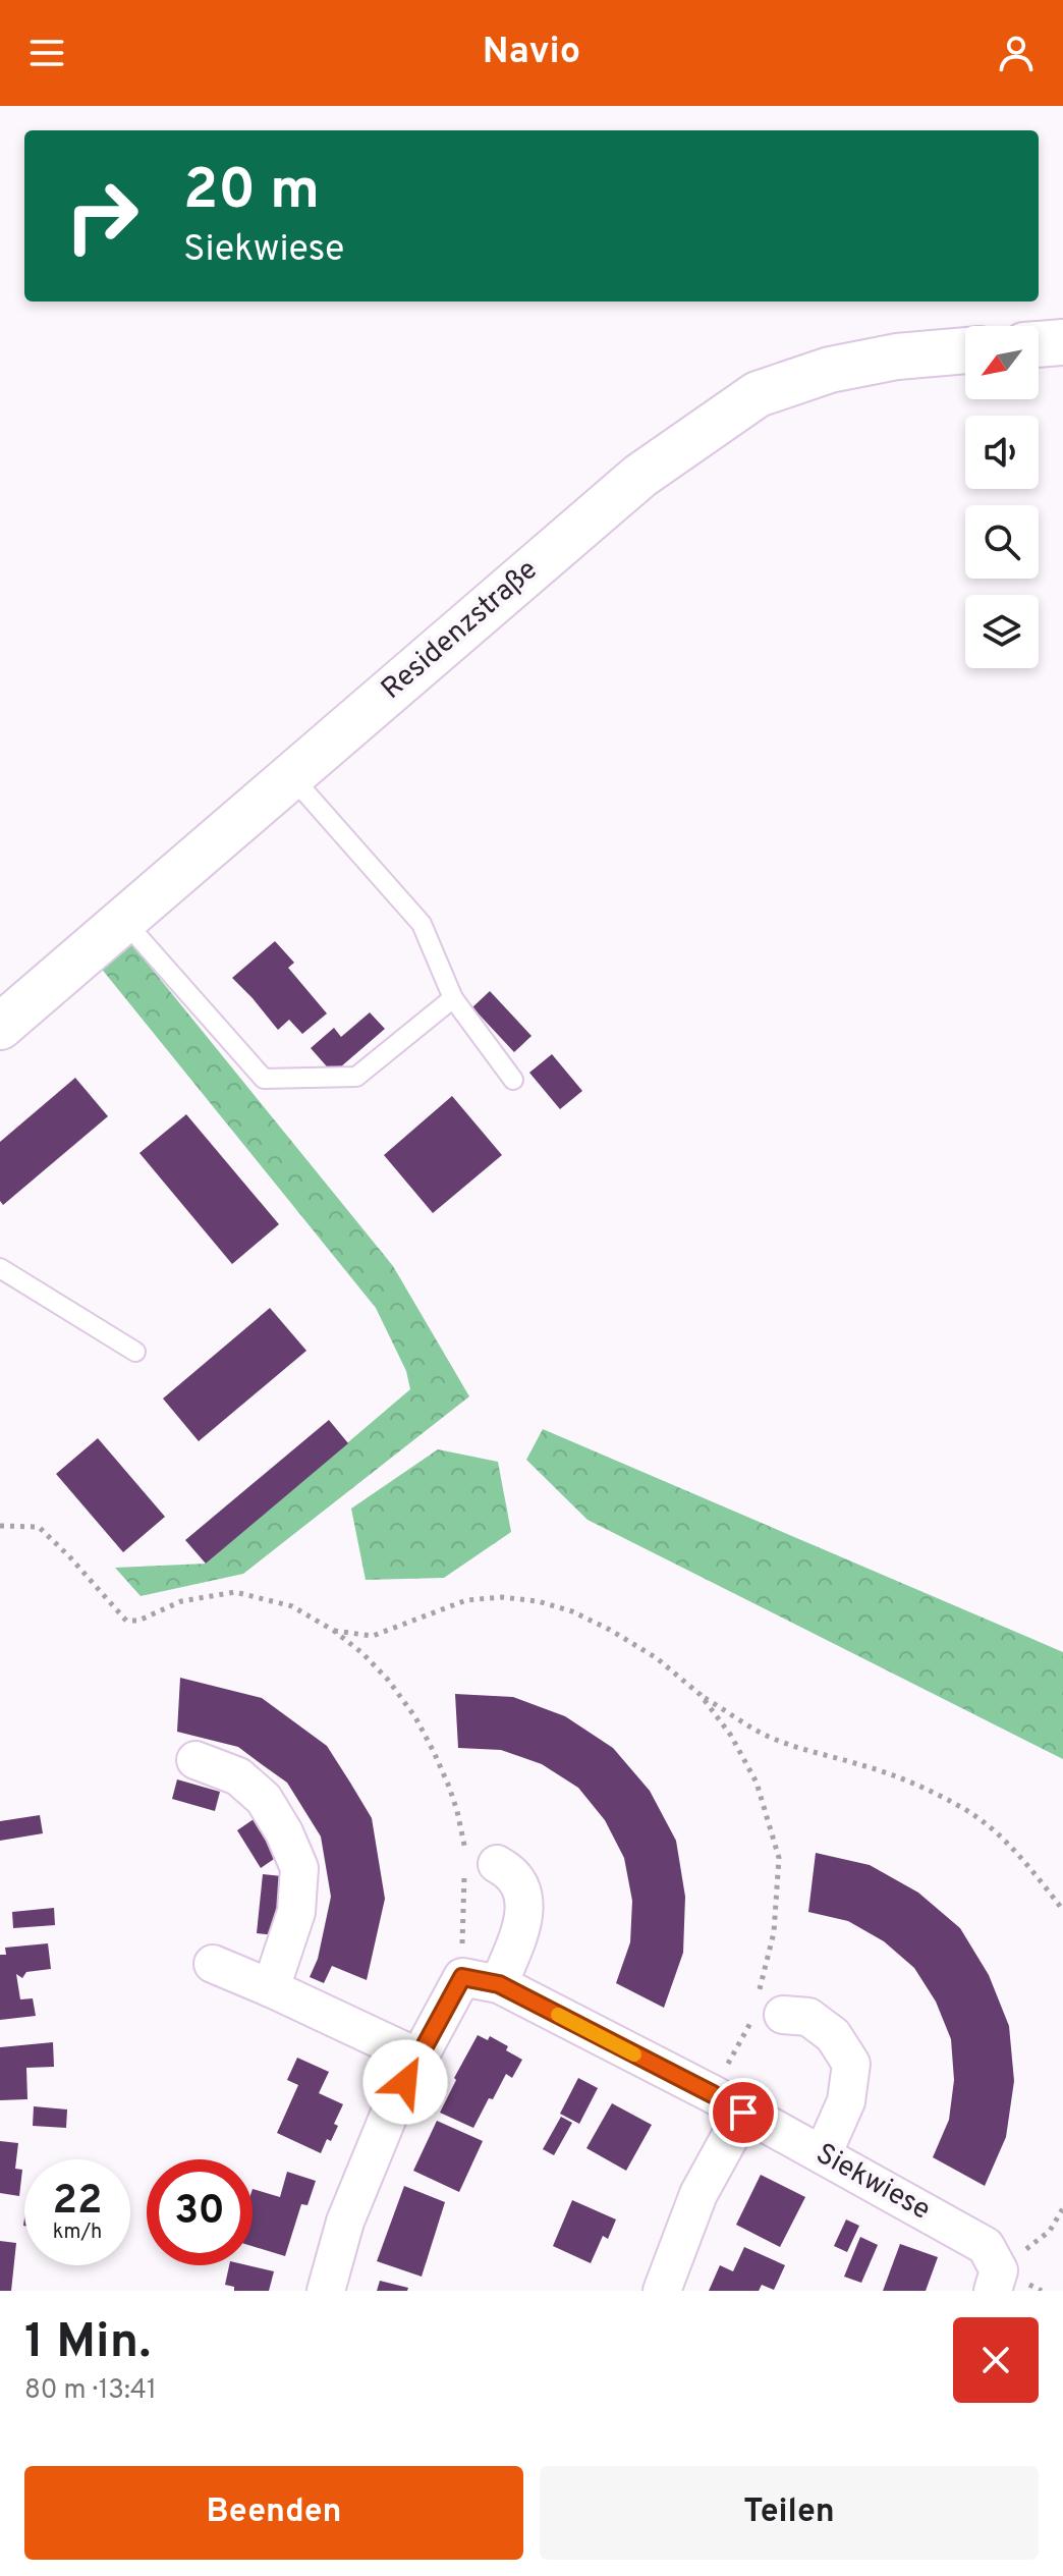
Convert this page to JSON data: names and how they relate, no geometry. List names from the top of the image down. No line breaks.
{"streets":{"main road":["Residenzstraße"],"street":["Siekwiese"]},"north":"bottom left","page":{"header":"Navio","turn":["20 m","Siekwiese"],"speed":"22 km/h","limit":"30","heading":["1 Min.","80 m · 13:41"],"buttons":["Beenden","Teilen"]}}
